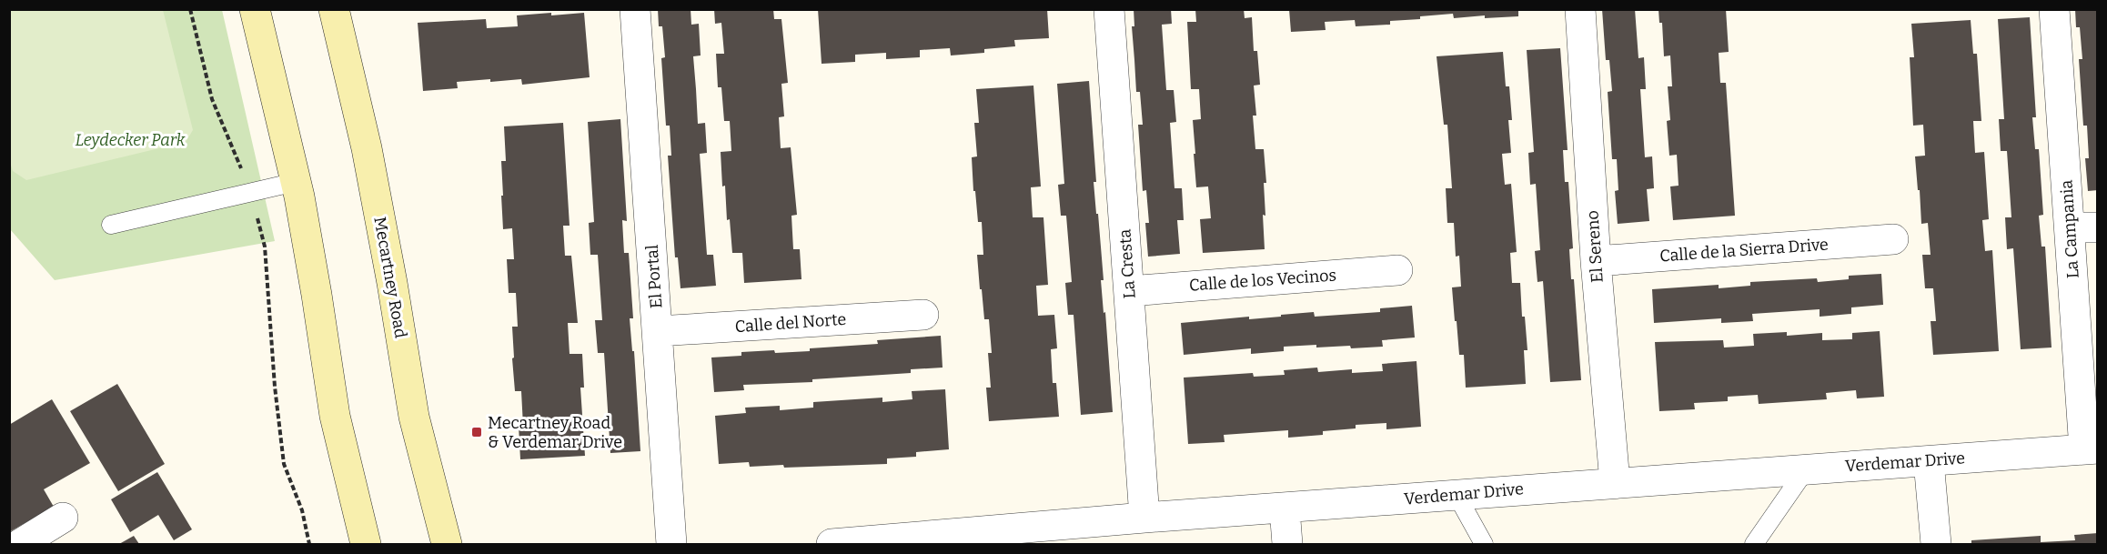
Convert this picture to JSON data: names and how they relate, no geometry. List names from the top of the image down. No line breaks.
{"streets":{"main road":["Mecartney Road"],"street":["La Campania","El Sereno","Calle de la Sierra Drive","La Cresta","El Portal","Calle de los Vecinos","Calle del Norte","Verdemar Drive"]},"crossings":[["La Campania","Verdemar Drive"],["El Sereno","Calle de la Sierra Drive"],["El Sereno","Verdemar Drive"],["La Cresta","Calle de los Vecinos"],["La Cresta","Verdemar Drive"],["El Portal","Calle del Norte"]],"parks":["Leydecker Park"],"places":{"transit":["Mecartney Road & Verdemar Drive"]}}
